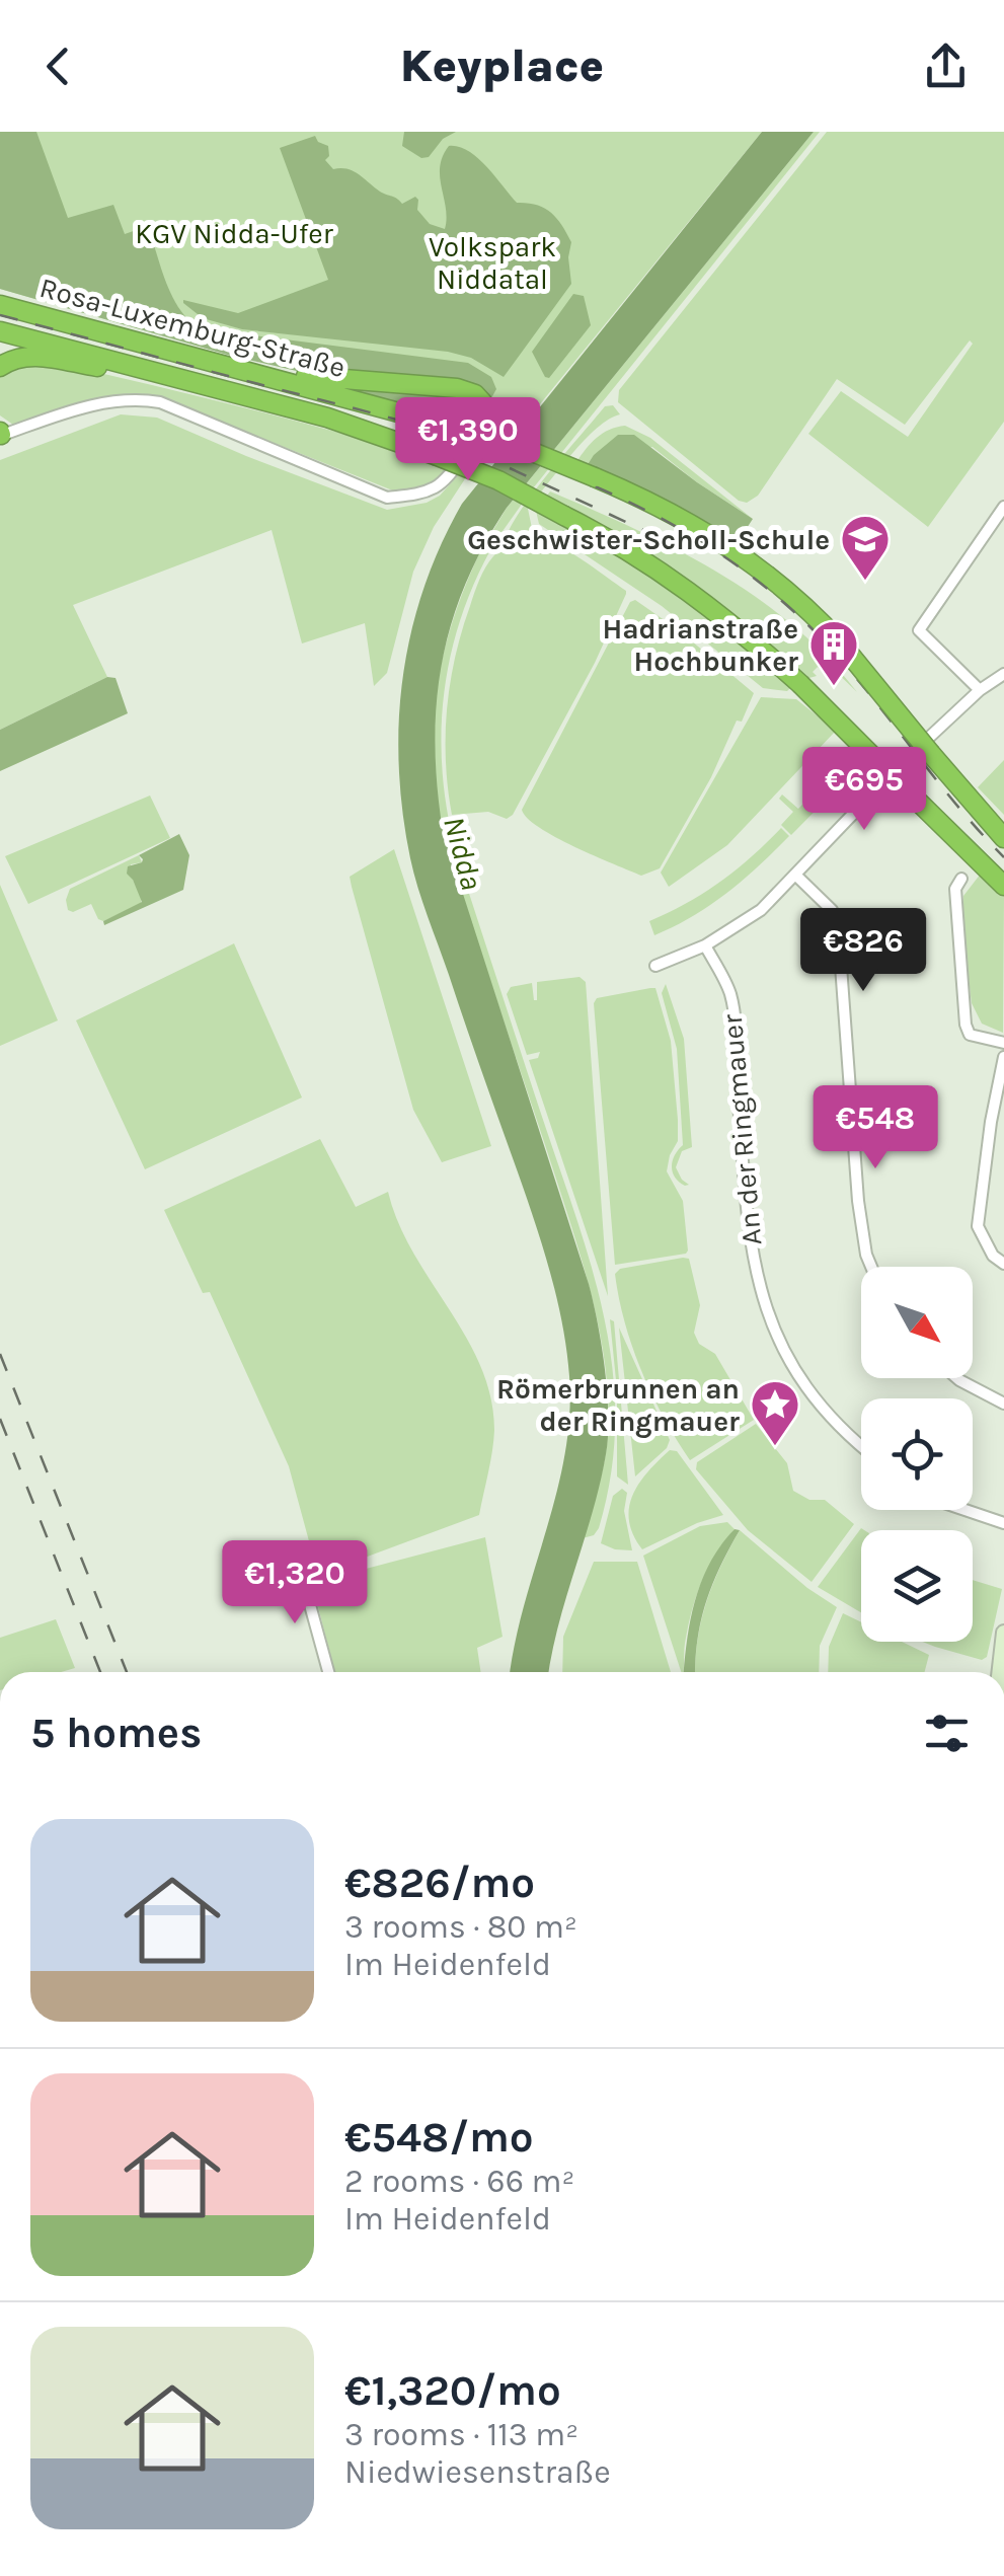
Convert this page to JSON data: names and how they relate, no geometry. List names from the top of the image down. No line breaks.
{"streets":{"highway":["Rosa-Luxemburg-Straße"],"street":["An der Ringmauer"]},"water":["Nidda"],"parks":["KGV Nidda-Ufer","Volkspark Niddatal"],"places":{"school or university":["Geschwister-Scholl-Schule"],"building":["Hadrianstraße Hochbunker"],"place":["Römerbrunnen an der Ringmauer"]},"north":"bottom right","page":{"header":"Keyplace","price":["€1,390","€695","€826","€548","€1,320"],"heading":"5 homes","list":[{"name":"€826/mo","note":"3 rooms · 80 m² · Im Heidenfeld"},{"name":"€548/mo","note":"2 rooms · 66 m² · Im Heidenfeld"},{"name":"€1,320/mo","note":"3 rooms · 113 m² · Niedwiesenstraße"}]}}
